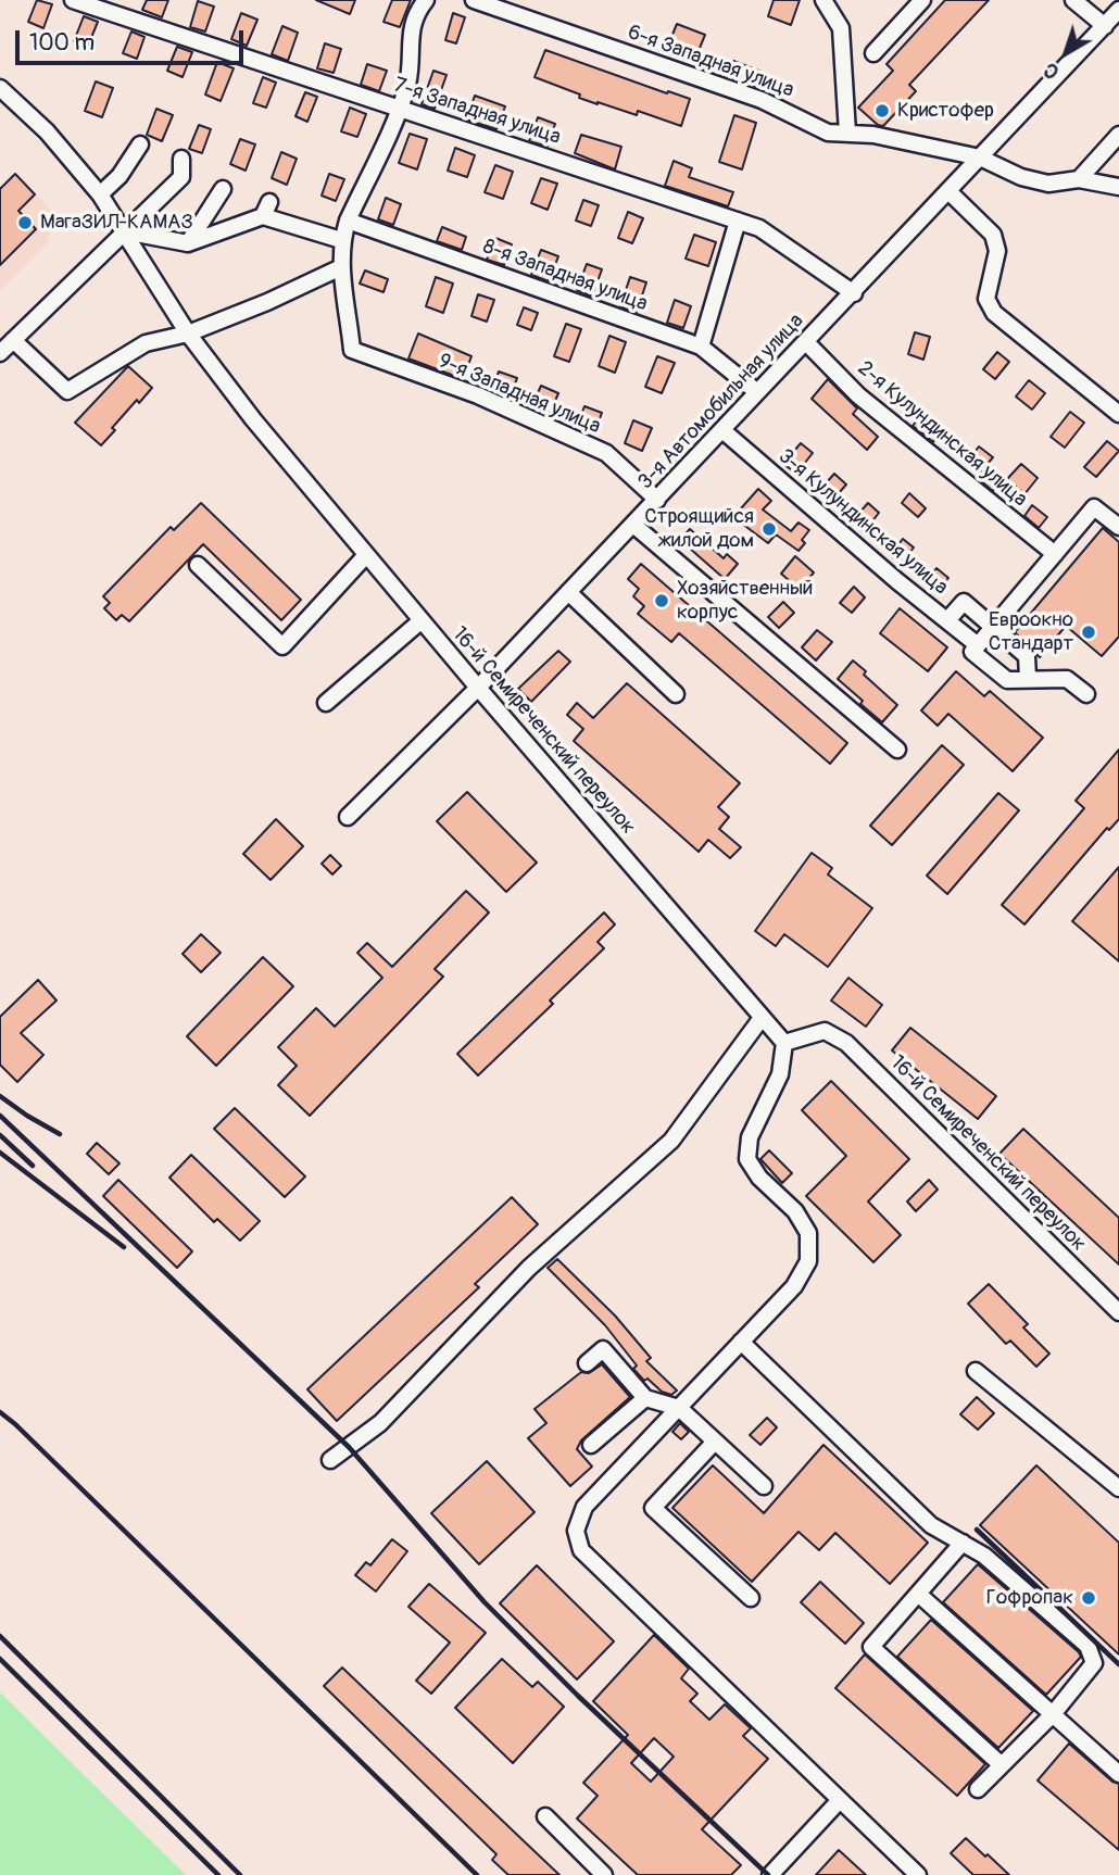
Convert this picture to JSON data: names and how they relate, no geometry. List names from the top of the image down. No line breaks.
{"streets":{"street":["6-я Западная улица","7-я Западная улица","8-я Западная улица","9-я Западная улица","3-я Автомобильная улица","2-я Кулундинская улица","3-я Кулундинская улица","16-й Семиреченский переулок"]},"crossings":[["6-я Западная улица","3-я Автомобильная улица"],["7-я Западная улица","3-я Автомобильная улица"],["8-я Западная улица","3-я Автомобильная улица"],["9-я Западная улица","3-я Автомобильная улица"],["3-я Автомобильная улица","2-я Кулундинская улица"],["3-я Автомобильная улица","3-я Кулундинская улица"],["3-я Автомобильная улица","16-й Семиреченский переулок"]],"places":["Кристофер","МагаЗИЛ-КАМАЗ","Строящийся жилой дом","Хозяйственный корпус","Евроокно Стандарт","Гофропак"],"scale_bar":"100 m","north":"bottom left"}
